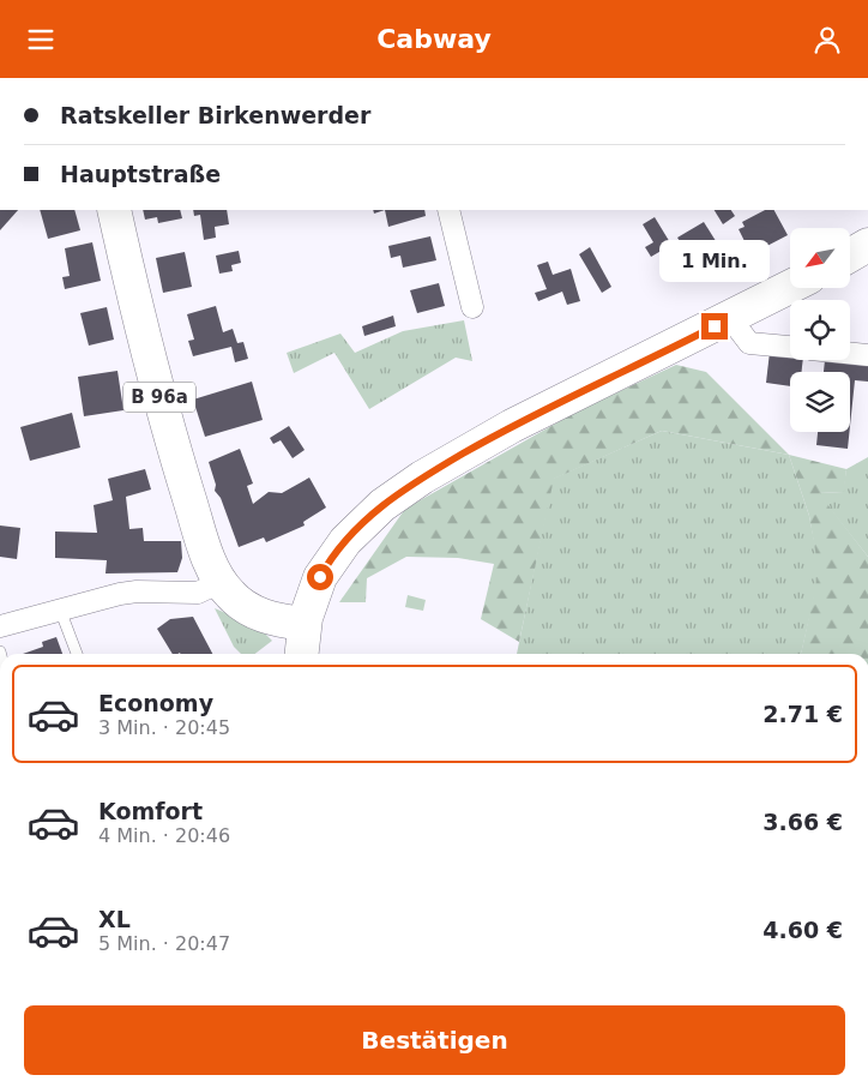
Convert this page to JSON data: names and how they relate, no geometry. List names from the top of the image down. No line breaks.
{"streets":{"main road":["B 96a"]},"north":"bottom left","page":{"header":"Cabway","banner":["Ratskeller Birkenwerder","Hauptstraße"],"bubble":"1 Min.","list":[{"name":"Economy","note":"3 Min. · 20:45","value":"2.71 €"},{"name":"Komfort","note":"4 Min. · 20:46","value":"3.66 €"},{"name":"XL","note":"5 Min. · 20:47","value":"4.60 €"}],"buttons":"Bestätigen"}}
